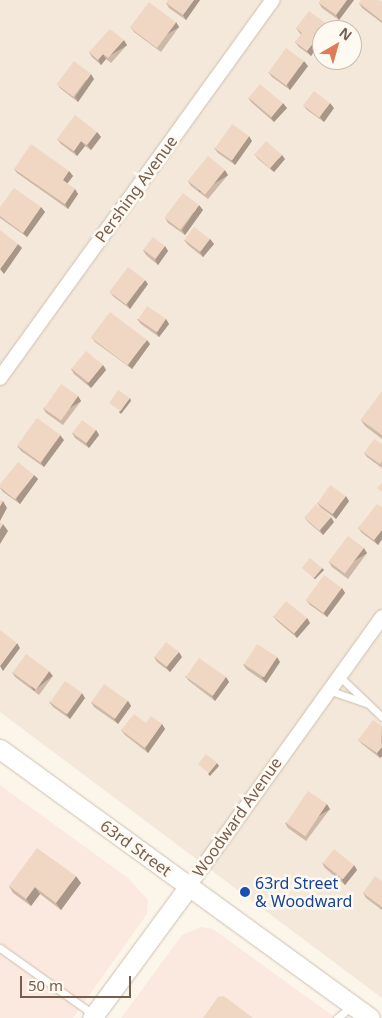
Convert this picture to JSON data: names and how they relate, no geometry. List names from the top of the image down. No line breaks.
{"streets":{"main road":["Woodward Avenue","63rd Street"],"street":["Pershing Avenue"]},"crossings":[["Woodward Avenue","63rd Street"]],"places":["63rd Street & Woodward"],"scale_bar":"50 m","north":"top right"}
